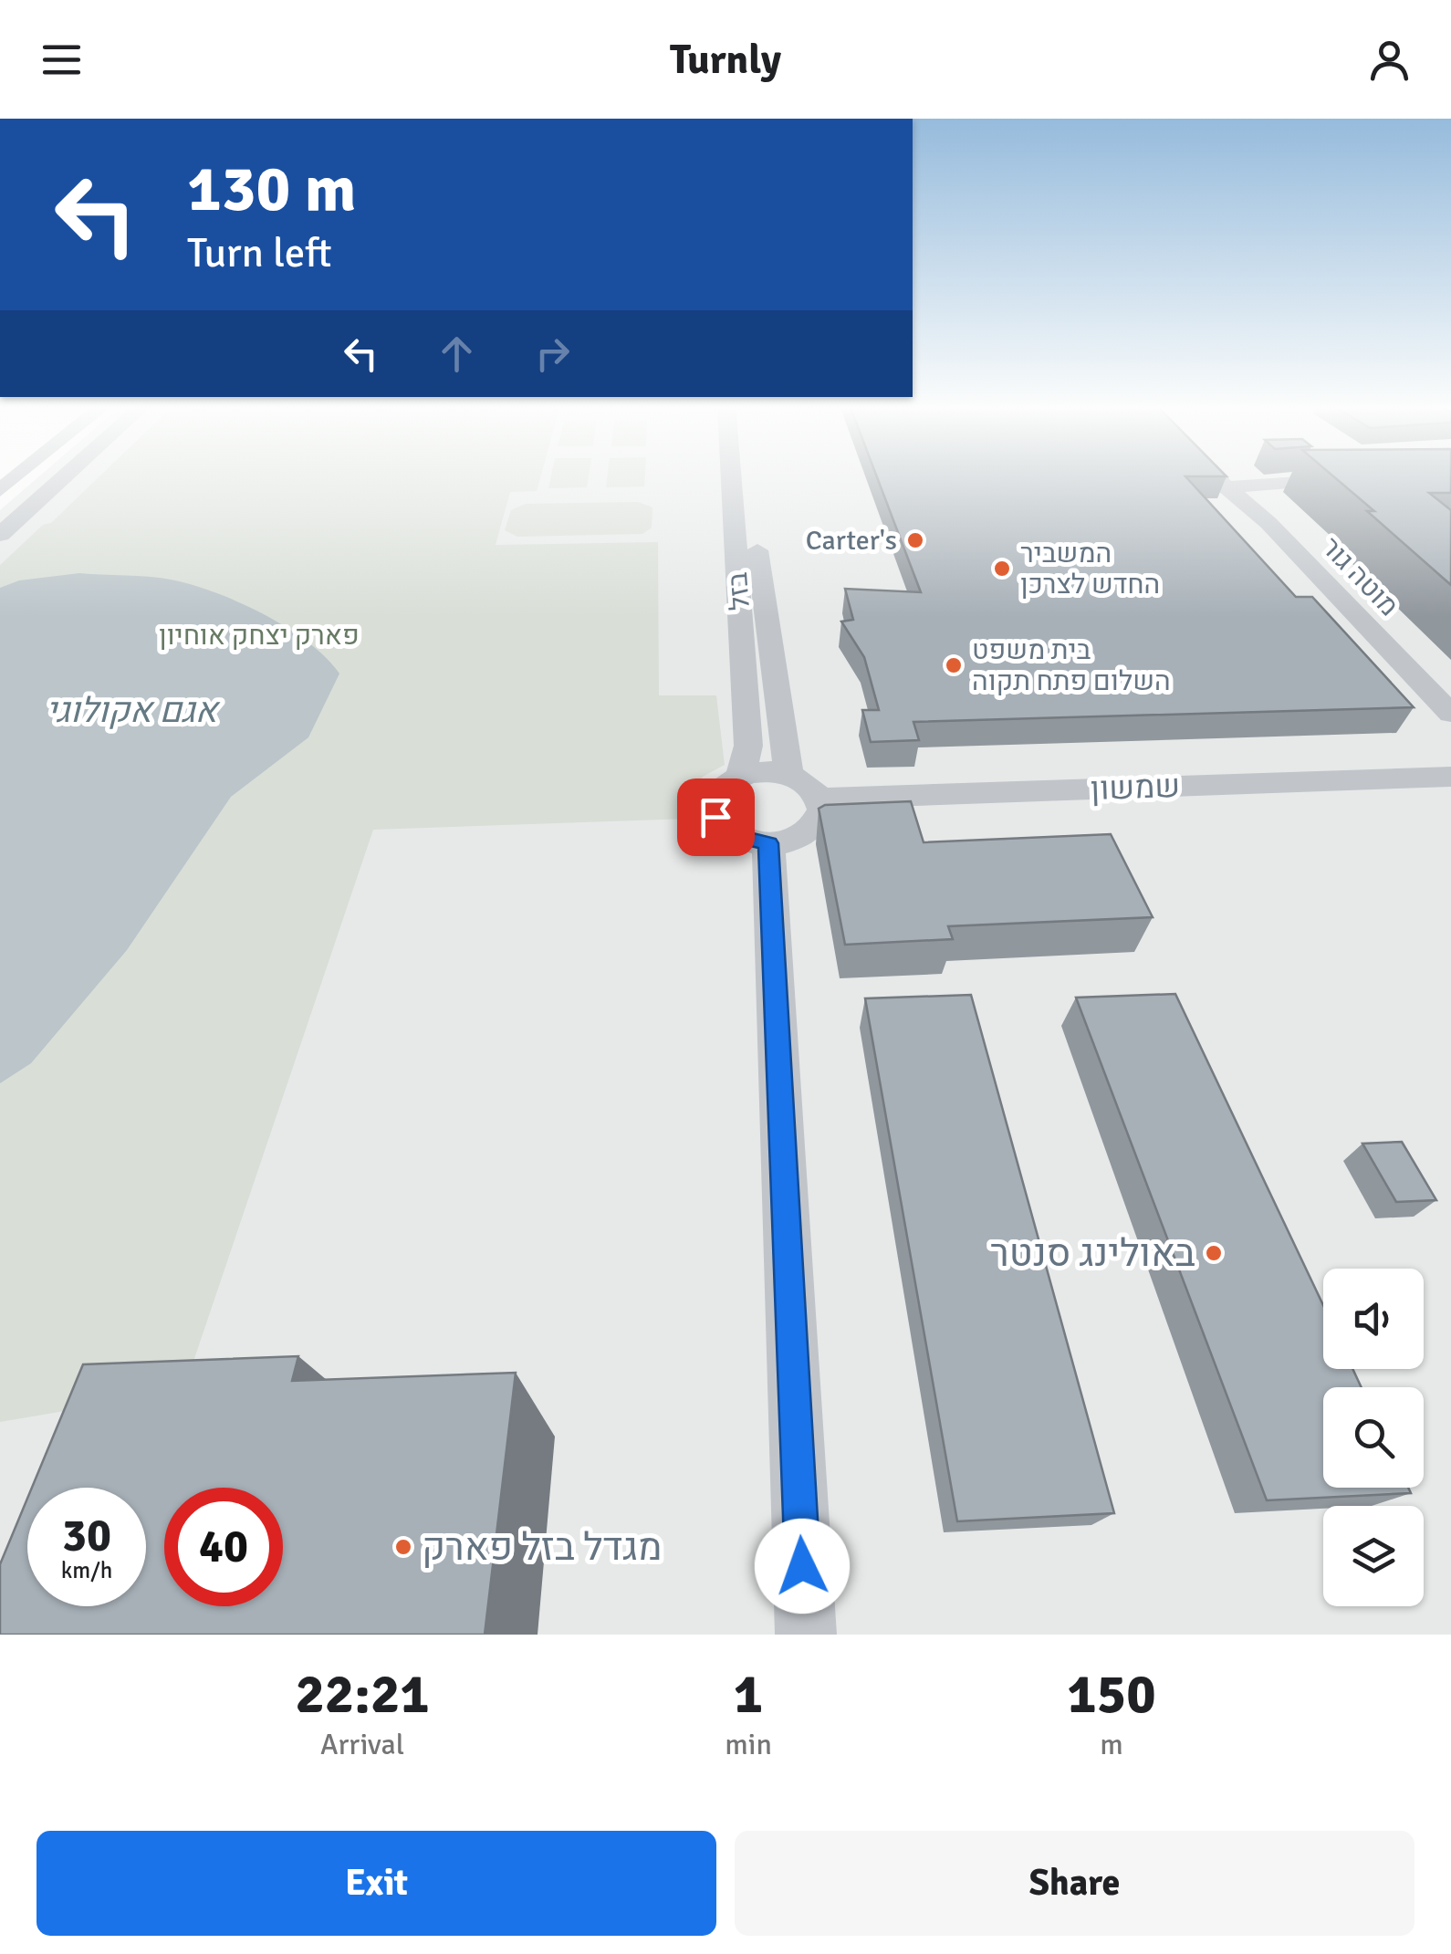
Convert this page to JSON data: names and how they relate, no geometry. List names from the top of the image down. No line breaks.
{"streets":{"street":["מוטה גור","בזל","שמשון"]},"crossings":[["בזל","שמשון"]],"water":["אגם אקולוגי"],"parks":["פארק יצחק אוחיון"],"places":["Carter's","המשביר החדש לצרכן","בית משפט השלום פתח תקוה","באולינג סנטר","מגדל בזל פארק"],"page":{"header":"Turnly","turn":["130 m","Turn left"],"speed":"30 km/h","limit":"40","eta":["22:21","Arrival","1","min","150","m"],"buttons":["Exit","Share"]}}
